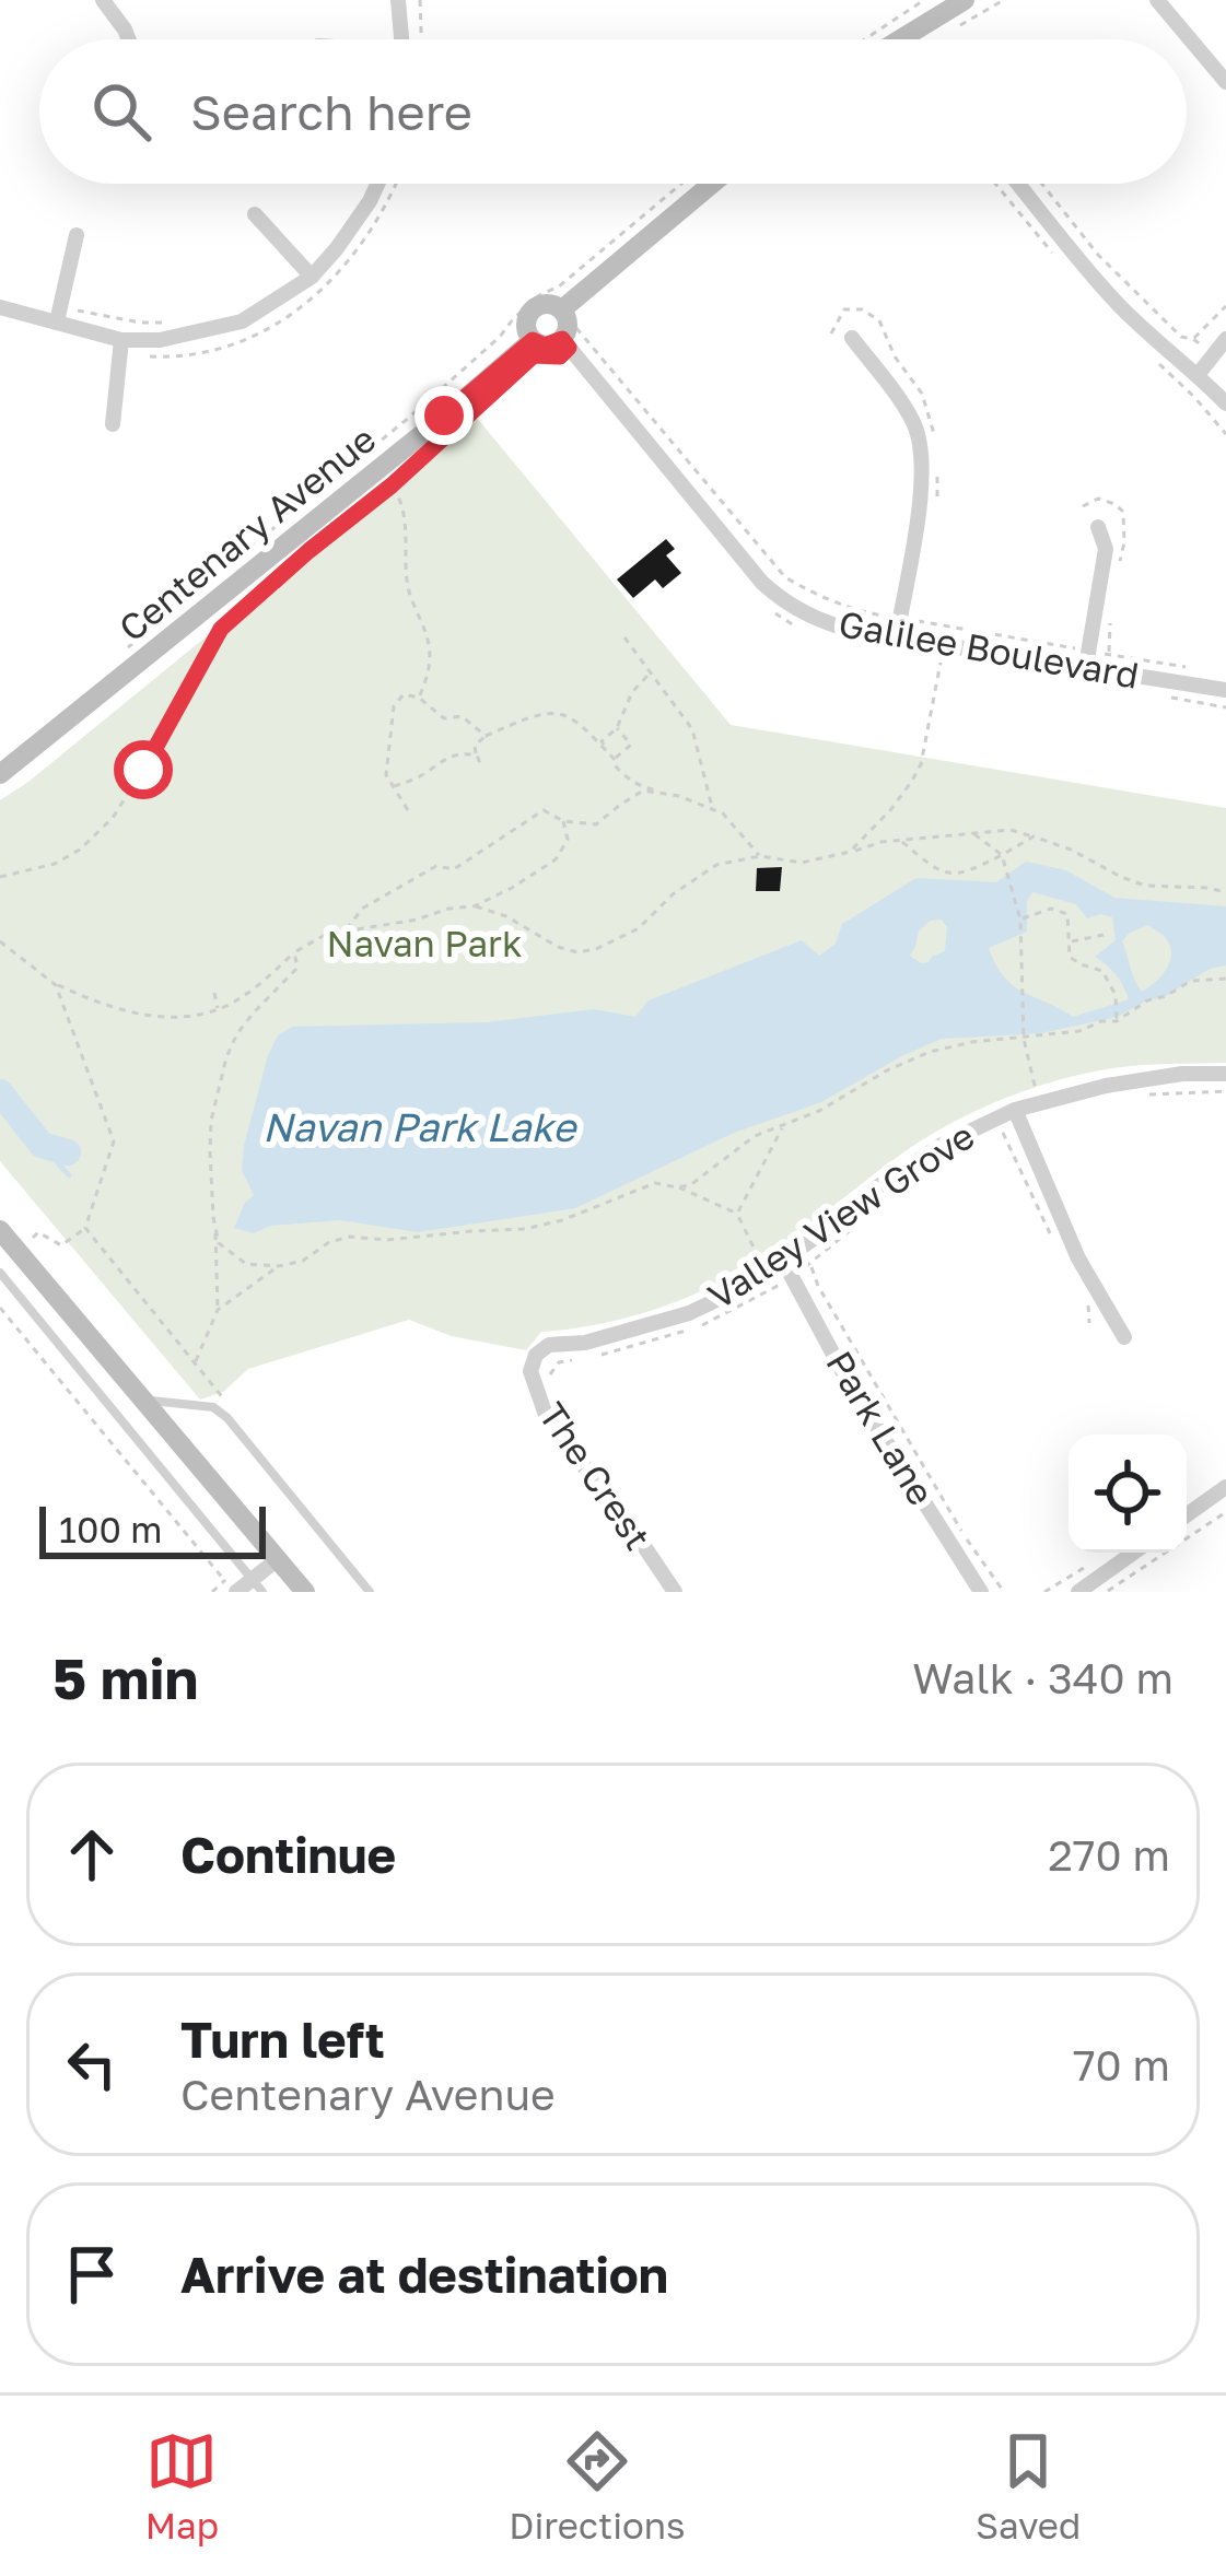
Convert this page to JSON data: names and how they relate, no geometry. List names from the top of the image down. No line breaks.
{"streets":{"street":["Centenary Avenue","Galilee Boulevard","Valley View Grove","Park Lane","The Crest"]},"crossings":[["Centenary Avenue","Galilee Boulevard"],["Valley View Grove","Park Lane"],["Valley View Grove","The Crest"]],"water":["Navan Park Lake"],"parks":["Navan Park"],"scale_bar":"100 m","page":{"search":"Search here","scale":"100 m","heading":["5 min","Walk · 340 m"],"list":[["Continue","270 m"],["Turn left","Centenary Avenue","70 m"],"Arrive at destination"],"nav":["Map","Directions","Saved"]}}
